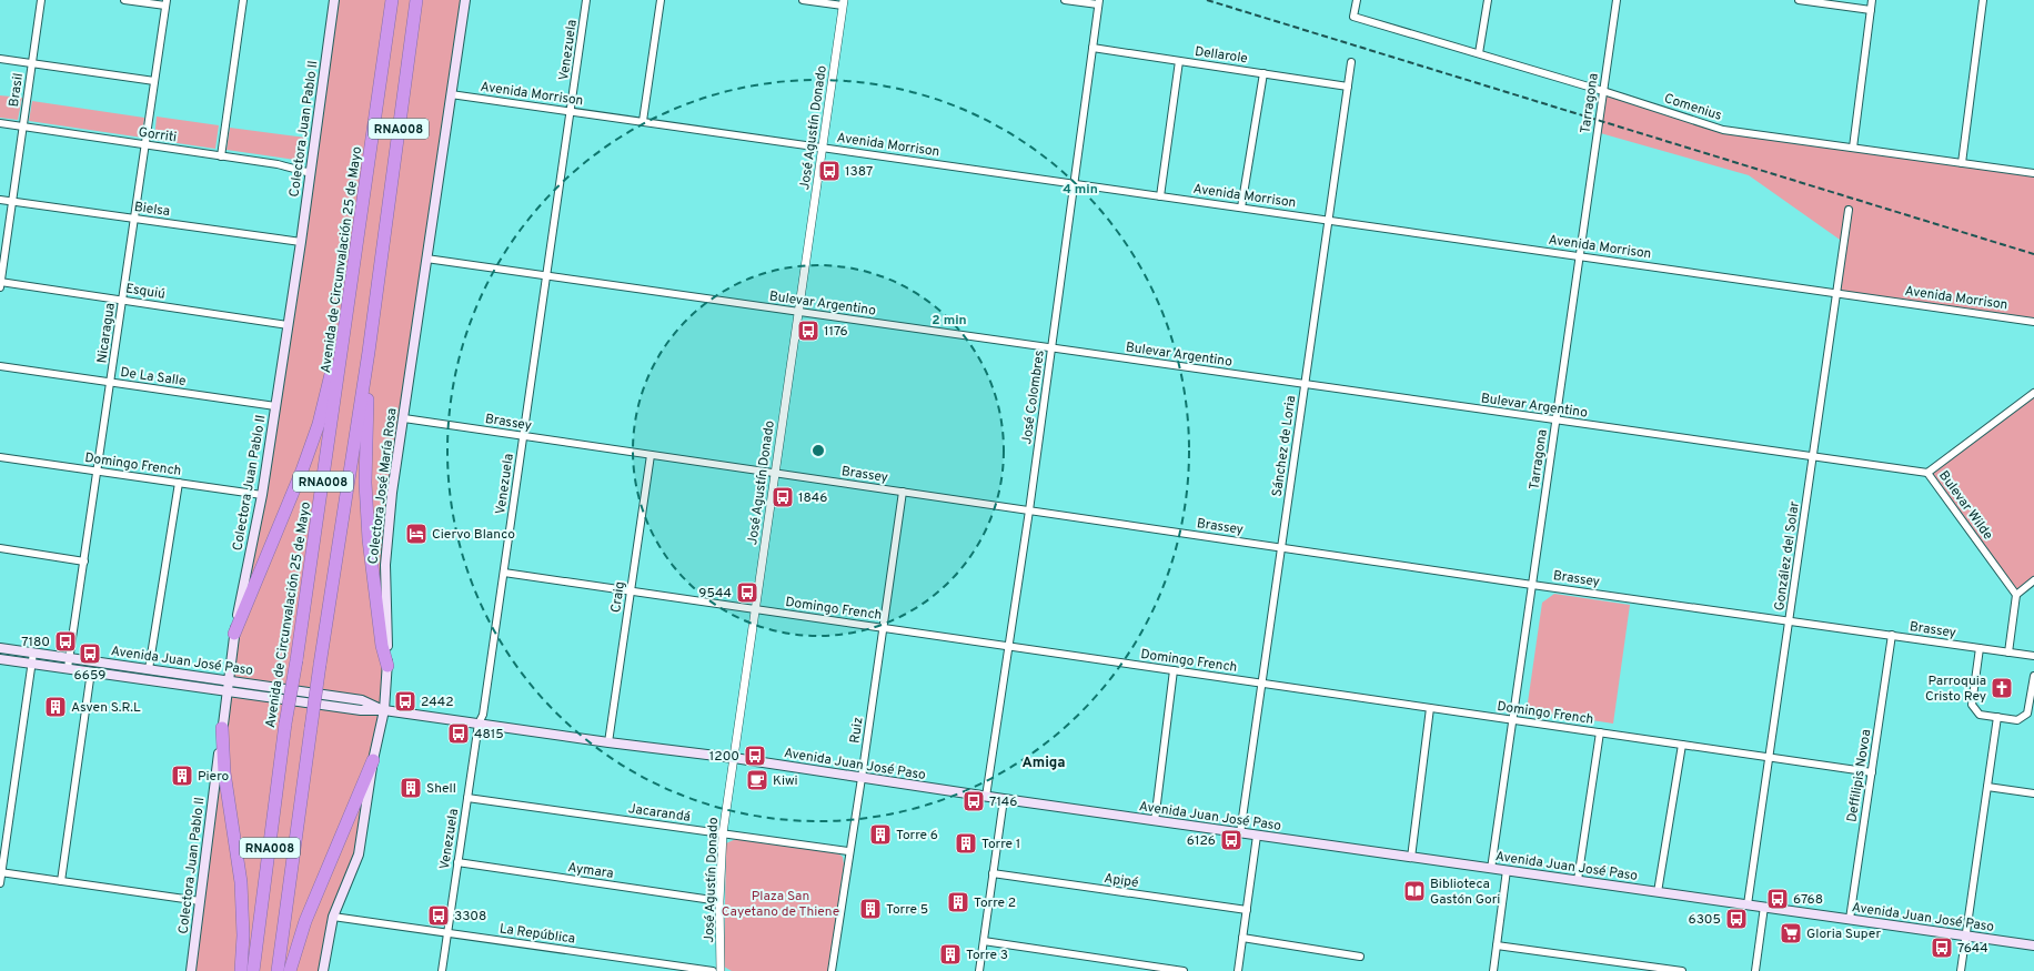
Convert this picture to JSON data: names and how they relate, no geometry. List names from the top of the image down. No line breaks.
{"streets":{"highway":["RNA008","Avenida de Circunvalación 25 de Mayo"],"main road":["Colectora Juan Pablo II","Colectora José María Rosa","Avenida Juan José Paso"],"street":["Venezuela","Dellarole","Brasil","Avenida Morrison","Tarragona","Comenius","José Agustín Donado","Gorriti","Bielsa","Esquiú","Bulevar Argentino","Nicaragua","De La Salle","José Colombres","Brassey","Sánchez de Loria","Domingo French","Bulevar Wilde","González del Solar","Craig","Ruiz","Deffilipis Novoa","Jacarandá","Aymara","Apipé","La República"]},"crossings":[["Venezuela","Avenida Morrison"],["Venezuela","Bulevar Argentino"],["Venezuela","Brassey"],["Venezuela","Domingo French"],["Venezuela","Avenida Juan José Paso"],["Venezuela","Jacarandá"],["Venezuela","Aymara"],["Venezuela","La República"],["Dellarole","José Colombres"],["Dellarole","Sánchez de Loria"],["Brasil","Gorriti"],["Brasil","Bielsa"],["Brasil","Esquiú"],["Avenida Morrison","Tarragona"],["Avenida Morrison","José Agustín Donado"],["Avenida Morrison","José Colombres"],["Avenida Morrison","Sánchez de Loria"],["Avenida Morrison","Colectora José María Rosa"],["Avenida Morrison","González del Solar"],["Tarragona","Comenius"],["Tarragona","Bulevar Argentino"],["Tarragona","Brassey"],["Tarragona","Domingo French"],["Tarragona","Avenida Juan José Paso"],["José Agustín Donado","Bulevar Argentino"],["José Agustín Donado","Brassey"],["José Agustín Donado","Domingo French"],["José Agustín Donado","Avenida Juan José Paso"],["José Agustín Donado","Jacarandá"],["José Agustín Donado","Aymara"],["Colectora Juan Pablo II","Gorriti"],["Colectora Juan Pablo II","Bielsa"],["Colectora Juan Pablo II","Esquiú"],["Colectora Juan Pablo II","De La Salle"],["Colectora Juan Pablo II","Domingo French"],["Colectora Juan Pablo II","Avenida Juan José Paso"],["Gorriti","Nicaragua"],["Bielsa","Nicaragua"],["Esquiú","Nicaragua"],["Bulevar Argentino","José Colombres"],["Bulevar Argentino","Sánchez de Loria"],["Bulevar Argentino","Colectora José María Rosa"],["Bulevar Argentino","Bulevar Wilde"],["Bulevar Argentino","González del Solar"],["Nicaragua","De La Salle"],["Nicaragua","Domingo French"],["Nicaragua","Avenida Juan José Paso"],["José Colombres","Brassey"],["José Colombres","Domingo French"],["José Colombres","Avenida Juan José Paso"],["Brassey","Sánchez de Loria"],["Brassey","Colectora José María Rosa"],["Brassey","González del Solar"],["Brassey","Craig"],["Brassey","Ruiz"],["Brassey","Deffilipis Novoa"],["Sánchez de Loria","Domingo French"],["Sánchez de Loria","Avenida Juan José Paso"],["Domingo French","González del Solar"],["Domingo French","Craig"],["Domingo French","Ruiz"],["Domingo French","Deffilipis Novoa"],["Colectora José María Rosa","Avenida Juan José Paso"],["Colectora José María Rosa","La República"],["González del Solar","Avenida Juan José Paso"],["Craig","Avenida Juan José Paso"],["Avenida Juan José Paso","Ruiz"],["Avenida Juan José Paso","Deffilipis Novoa"],["Ruiz","Jacarandá"]],"districts":["Amiga"],"parks":["Plaza San Cayetano de Thiene"],"places":{"bus stop":["1387","1176","1846","9544","7180","6659","2442","4815","1200","7146","6126","6768","3308","6305","7644"],"hotel":["Ciervo Blanco"],"church":["Parroquia Cristo Rey"],"building":["Asven S.R.L","Piero","Shell","Torre 6","Torre 1","Torre 2","Torre 5","Torre 3"],"cafe":["Kiwi"],"library":["Biblioteca Gastón Gori"],"supermarket":["Gloria Super"]},"rings":["4 min","2 min"]}
